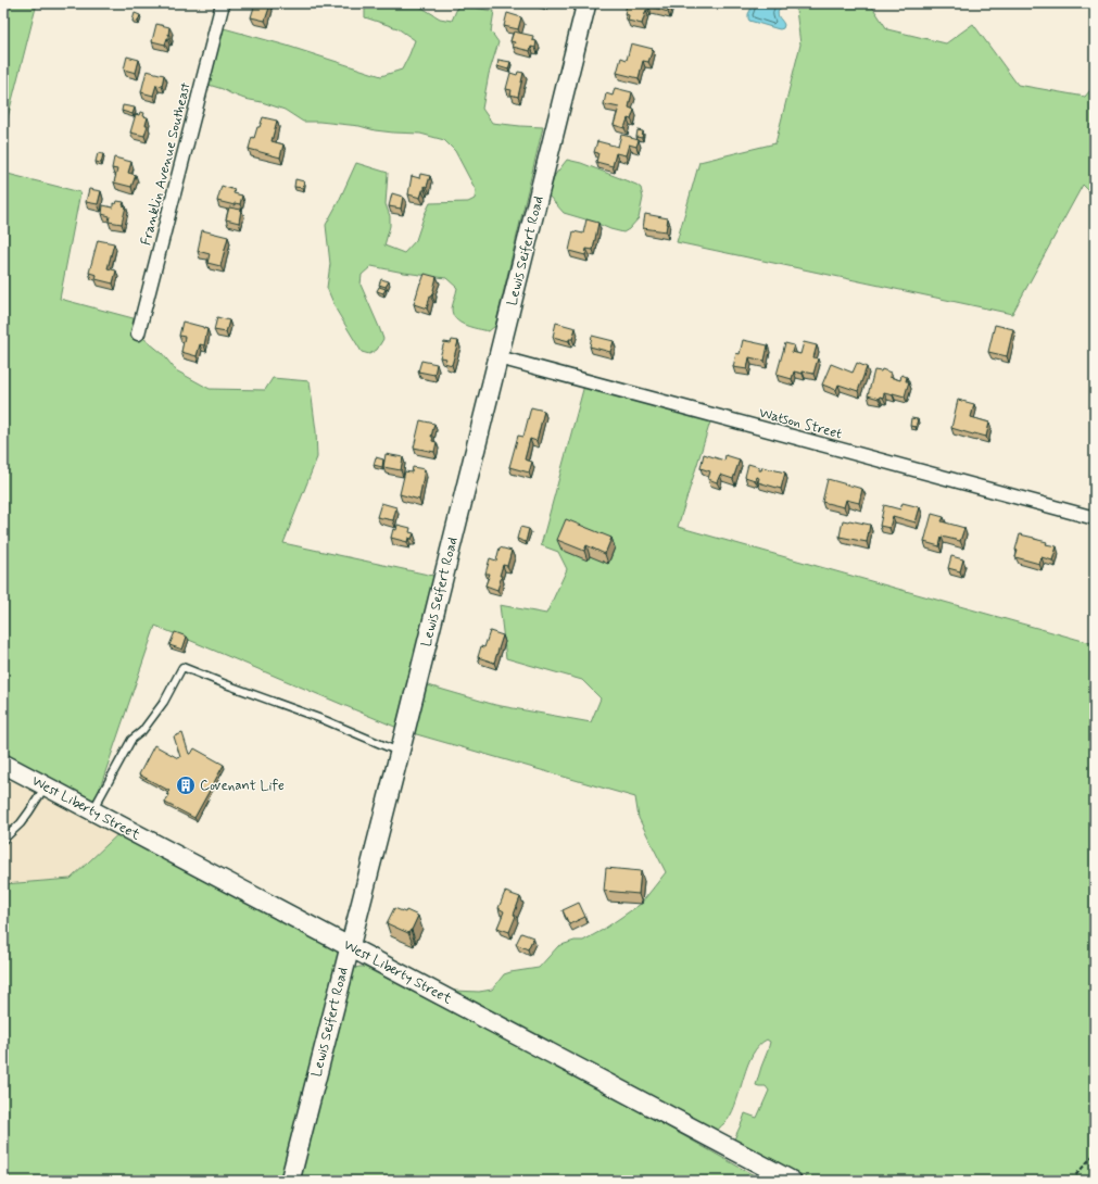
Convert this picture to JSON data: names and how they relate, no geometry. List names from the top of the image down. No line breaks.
{"streets":{"street":["Franklin Avenue Southeast","Lewis Seifert Road","Watson Street","West Liberty Street"]},"crossings":[["Lewis Seifert Road","Watson Street"],["Lewis Seifert Road","West Liberty Street"]],"places":{"building":["Covenant Life"]}}
